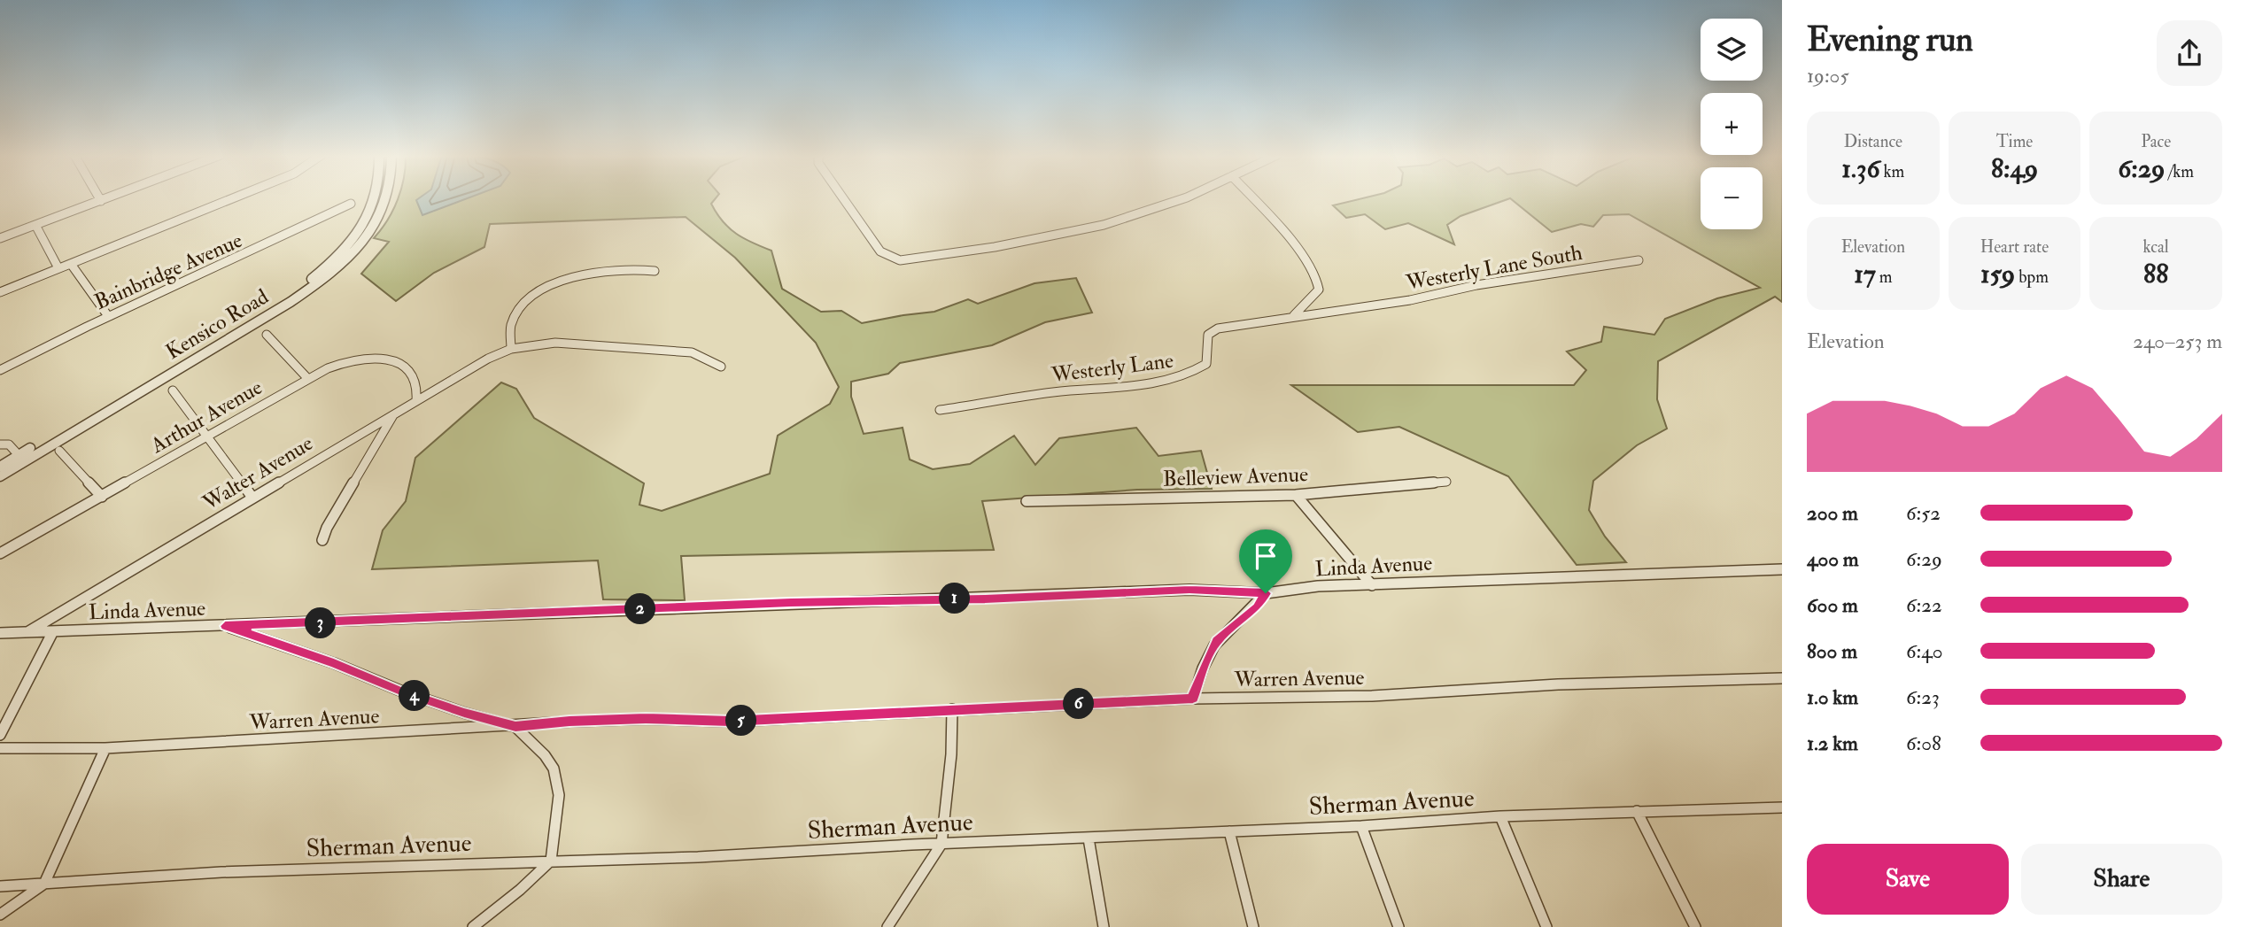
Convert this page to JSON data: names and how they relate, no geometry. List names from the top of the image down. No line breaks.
{"streets":{"street":["Westerly Lane South","Bainbridge Avenue","Kensico Road","Westerly Lane","Arthur Avenue","Walter Avenue","Belleview Avenue","Linda Avenue","Warren Avenue","Sherman Avenue"]},"crossings":[["Westerly Lane South","Westerly Lane"],["Arthur Avenue","Walter Avenue"],["Walter Avenue","Linda Avenue"]],"page":{"heading":["Evening run","19:05"],"map_buttons":["+","−"],"stats":[["Distance","1.36 km"],["Time","8:49"],["Pace","6:29 /km"],["Elevation","17 m"],["Heart rate","159 bpm"],["kcal","88"]],"chart":["Elevation","240–253 m"],"list":[{"name":"200 m","note":"6:52"},{"name":"400 m","note":"6:29"},{"name":"600 m","note":"6:22"},{"name":"800 m","note":"6:40"},{"name":"1.0 km","note":"6:23"},{"name":"1.2 km","note":"6:08"}],"pins":["1","2","3","4","6","5"],"buttons":["Save","Share"]}}
